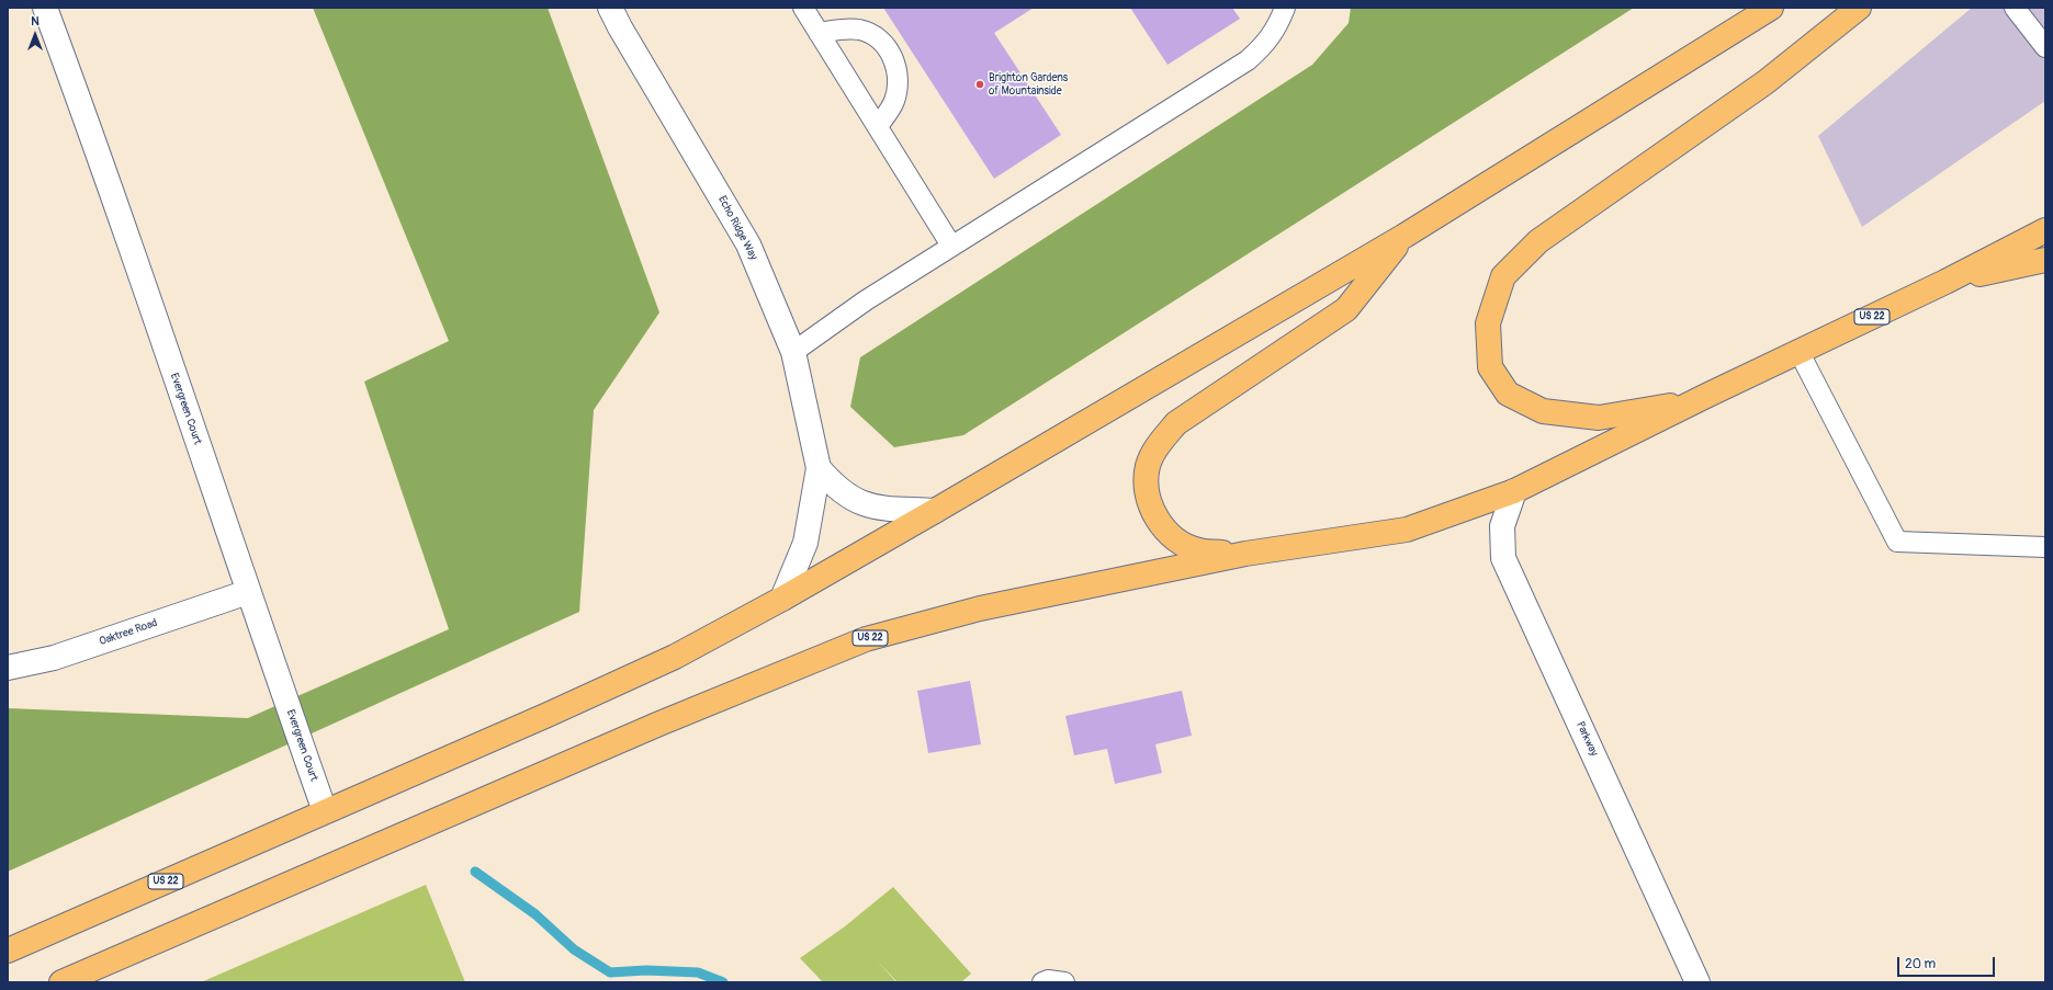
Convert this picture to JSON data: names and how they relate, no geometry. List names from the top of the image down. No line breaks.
{"streets":{"highway":["US 22"],"street":["Echo Ridge Way","Evergreen Court","Oaktree Road","Parkway"]},"crossings":[["Echo Ridge Way","US 22"],["US 22","Evergreen Court"],["US 22","Parkway"],["Evergreen Court","Oaktree Road"]],"places":["Brighton Gardens of Mountainside"],"scale_bar":"20 m","north":"top"}
